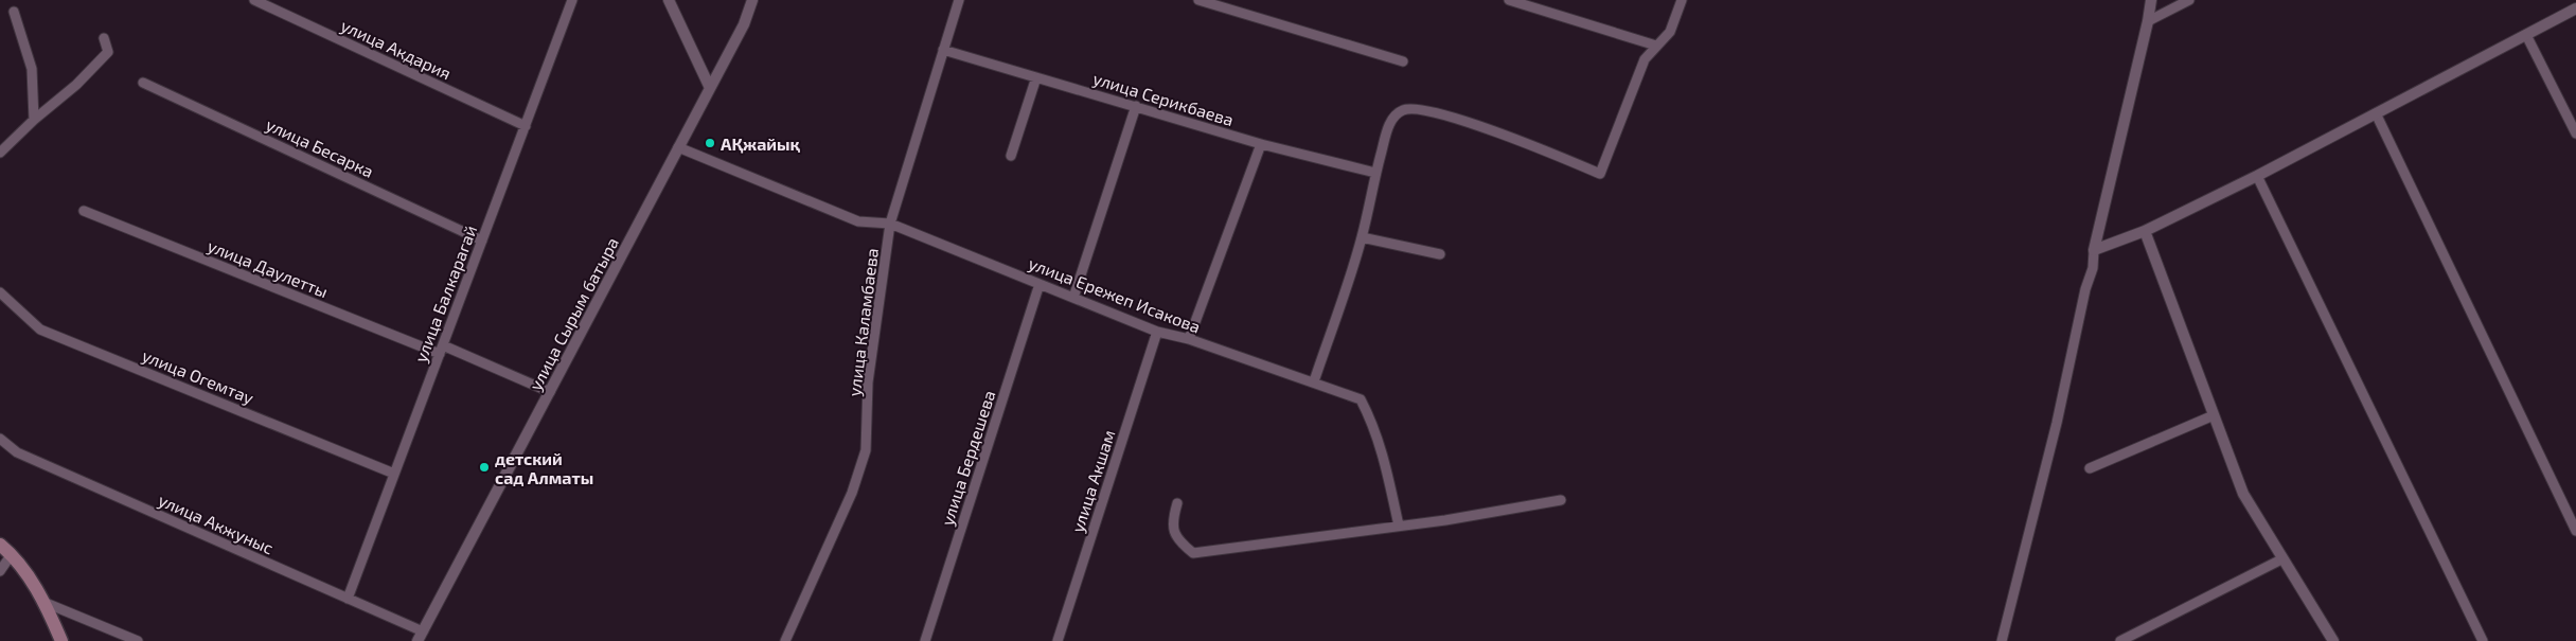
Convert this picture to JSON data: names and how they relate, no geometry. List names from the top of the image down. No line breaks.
{"streets":{"street":["улица Акдария","улица Серикбаева","улица Бесарка","улица Даулетты","улица Балкарагай","улица Ережеп Исакова","улица Сырым батыра","улица Каламбаева","улица Огемтау","улица Бердешева","улица Акшам","улица Акжуныс"]},"crossings":[["улица Акдария","улица Балкарагай"],["улица Серикбаева","улица Каламбаева"],["улица Бесарка","улица Балкарагай"],["улица Даулетты","улица Балкарагай"],["улица Даулетты","улица Сырым батыра"],["улица Балкарагай","улица Огемтау"],["улица Балкарагай","улица Акжуныс"],["улица Ережеп Исакова","улица Сырым батыра"],["улица Ережеп Исакова","улица Каламбаева"],["улица Ережеп Исакова","улица Бердешева"],["улица Ережеп Исакова","улица Акшам"],["улица Сырым батыра","улица Акжуныс"]],"places":["АҚжайық","детский сад Алматы"]}
